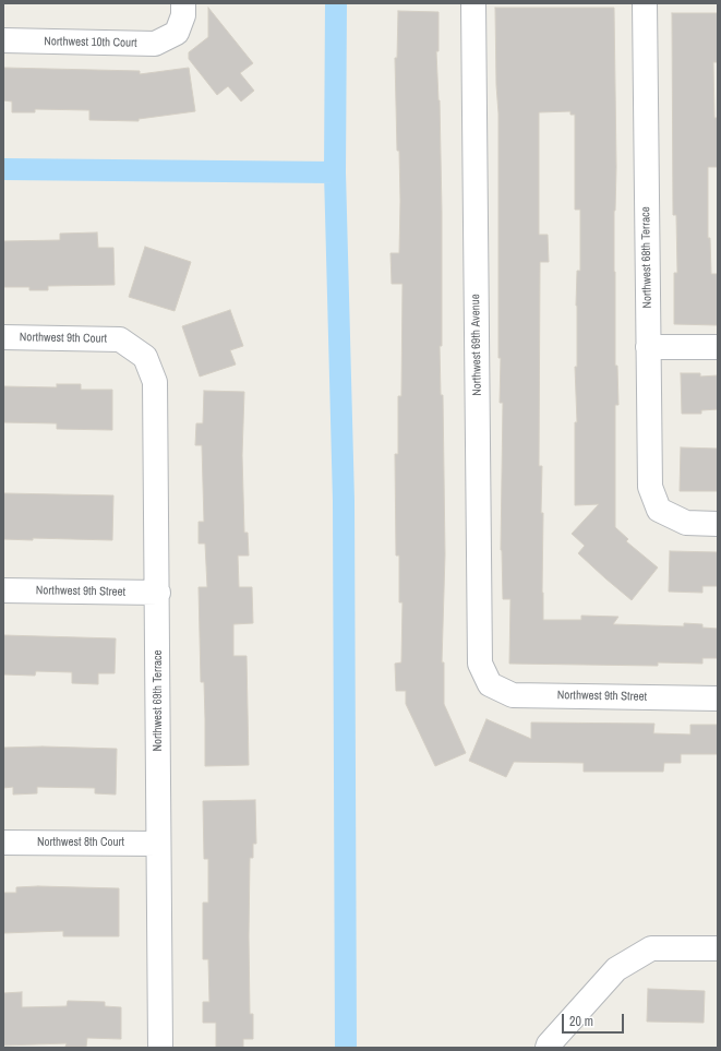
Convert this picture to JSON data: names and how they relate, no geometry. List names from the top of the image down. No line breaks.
{"streets":{"street":["Northwest 10th Court","Northwest 68th Terrace","Northwest 9th Court","Northwest 69th Avenue","Northwest 9th Street","Northwest 69th Terrace","Northwest 8th Court"]},"crossings":[["Northwest 9th Court","Northwest 69th Terrace"],["Northwest 69th Avenue","Northwest 9th Street"],["Northwest 9th Street","Northwest 69th Terrace"],["Northwest 69th Terrace","Northwest 8th Court"]],"scale_bar":"20 m"}
